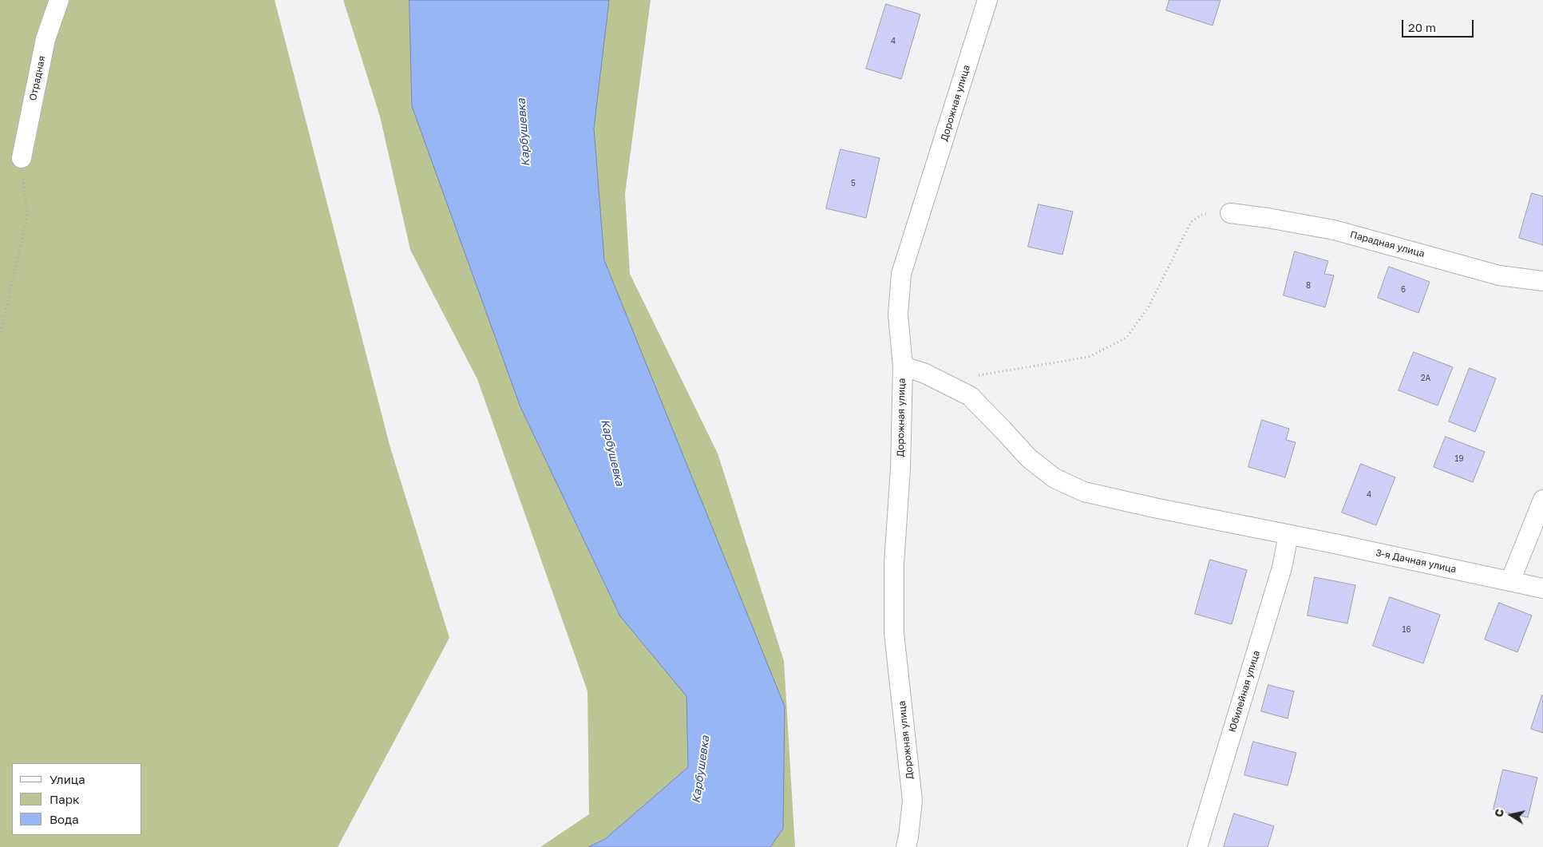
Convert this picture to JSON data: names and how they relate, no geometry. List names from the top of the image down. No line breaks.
{"streets":{"street":["Отрадная","Дорожная улица","Парадная улица","3-я Дачная улица","Юбилейная улица"]},"crossings":[["Дорожная улица","3-я Дачная улица"],["3-я Дачная улица","Юбилейная улица"]],"water":["Карбушевка"],"house_numbers":["4","5","8","6","2А","19","4","16"],"legend":["Улица","Парк","Вода"],"scale_bar":"20 m","north":"left"}
